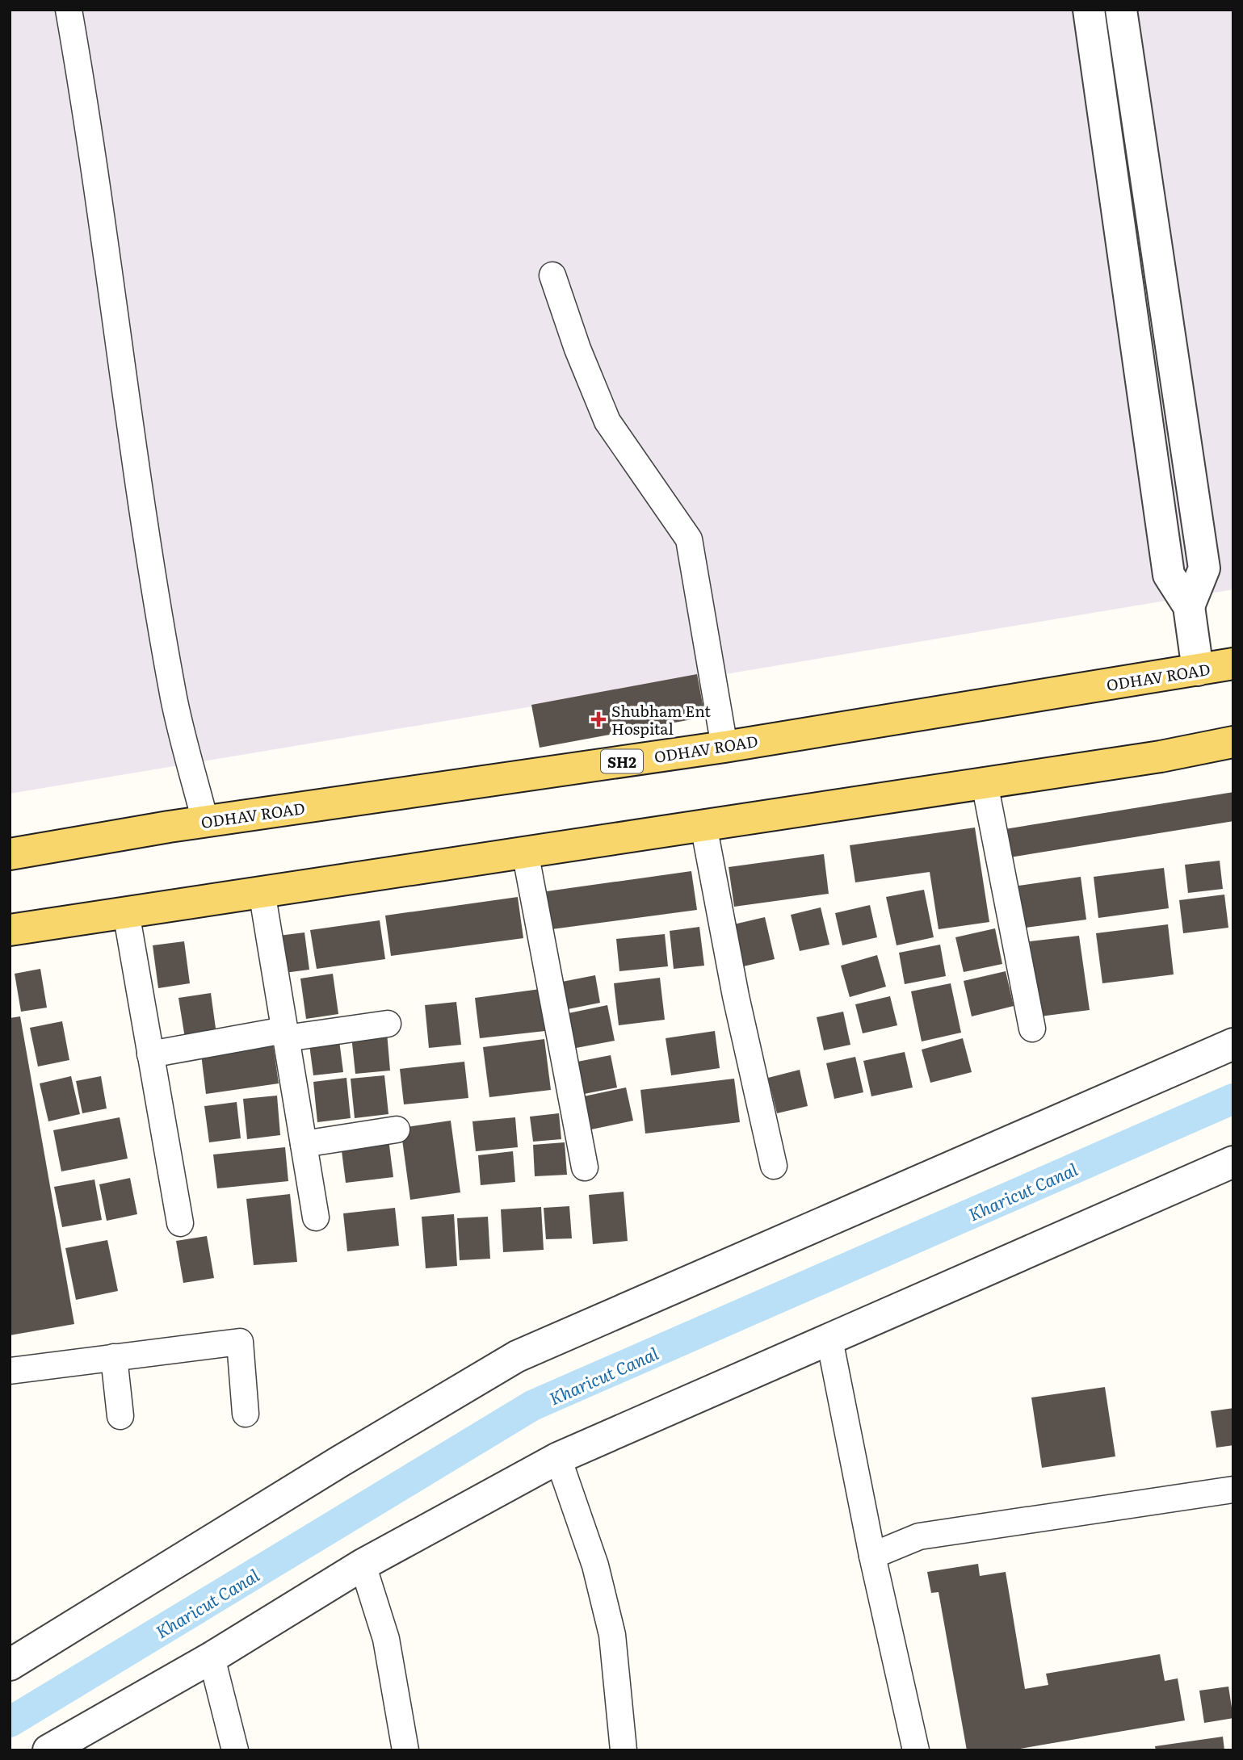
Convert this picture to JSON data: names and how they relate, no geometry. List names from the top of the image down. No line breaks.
{"streets":{"main road":["ODHAV ROAD","SH2"]},"water":["Kharicut Canal"],"places":{"health":["Shubham Ent Hospital"]}}
